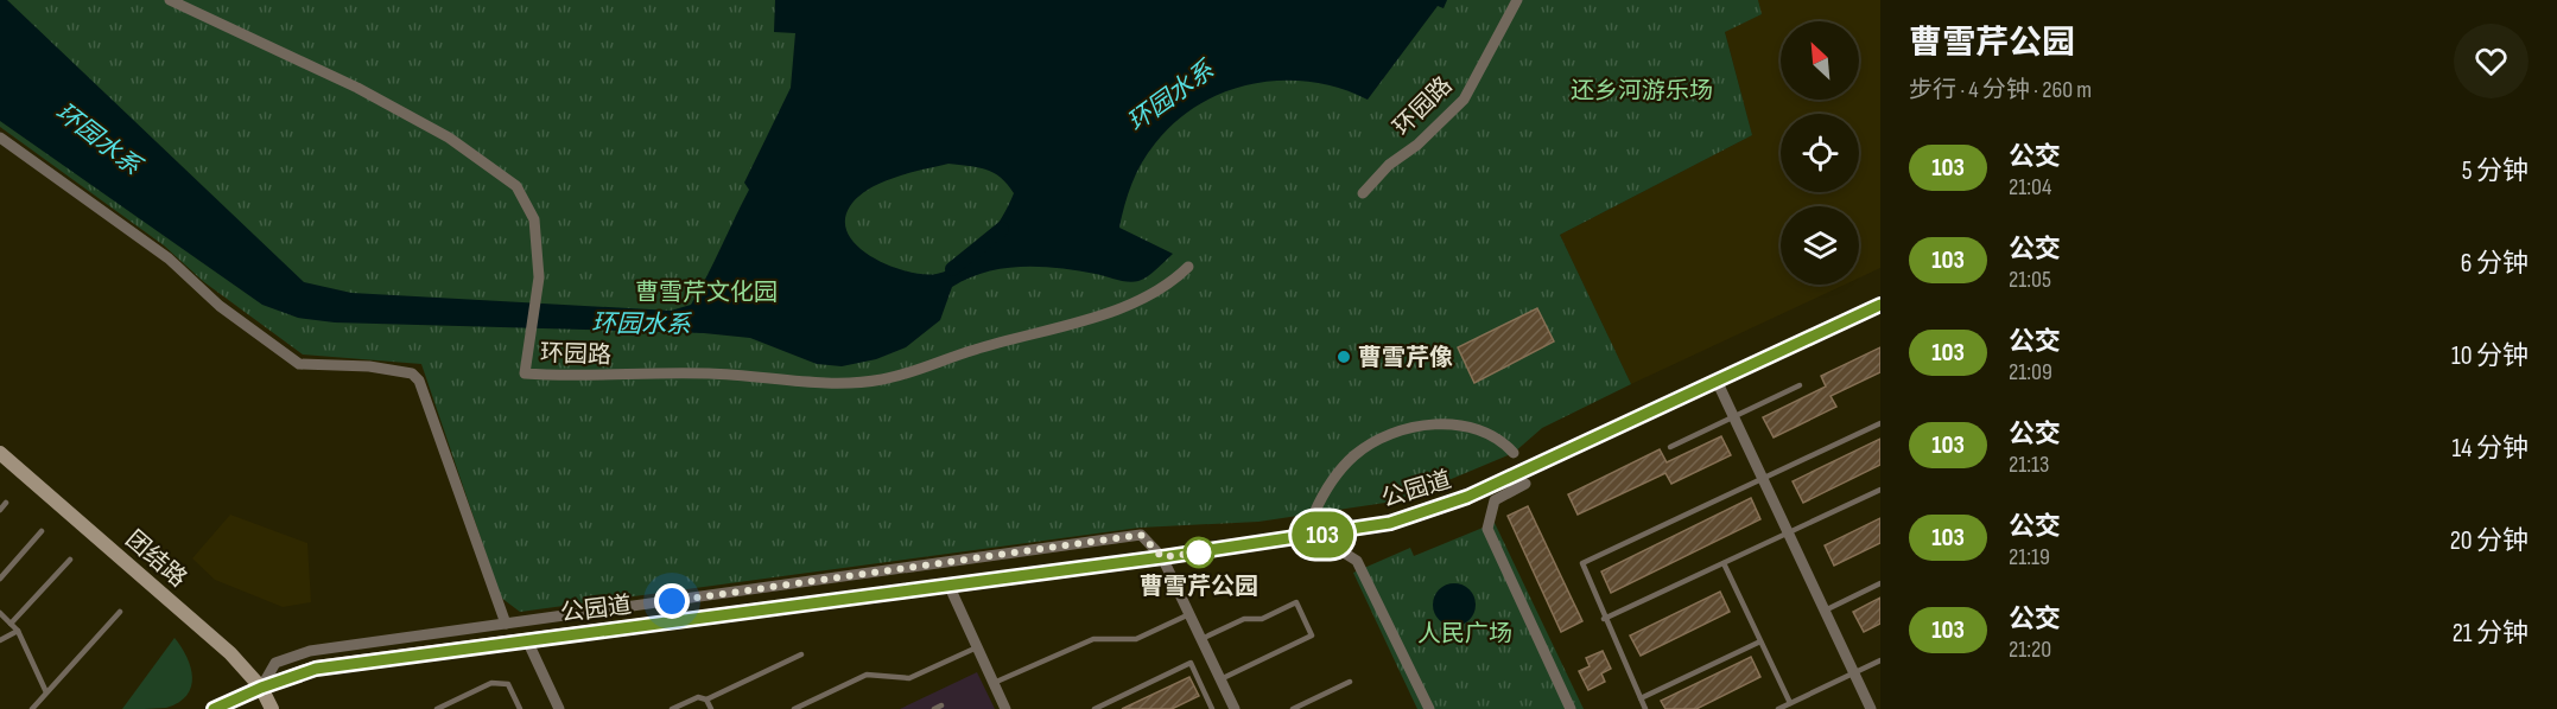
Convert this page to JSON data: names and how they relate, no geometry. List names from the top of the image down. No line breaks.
{"streets":{"main road":["公园道","团结路"],"street":["环园路"]},"crossings":[["公园道","团结路"]],"water":["环园水系"],"parks":["还乡河游乐场","曹雪芹文化园","人民广场"],"places":["曹雪芹像","曹雪芹公园"],"lines":["bus line 103"],"north":"top left","page":{"on_map":"103","heading":["曹雪芹公园","步行 · 4 分钟 · 260 m"],"list":[{"mark":"103","name":"公交","note":"21:04","value":"5 分钟"},{"mark":"103","name":"公交","note":"21:05","value":"6 分钟"},{"mark":"103","name":"公交","note":"21:09","value":"10 分钟"},{"mark":"103","name":"公交","note":"21:13","value":"14 分钟"},{"mark":"103","name":"公交","note":"21:19","value":"20 分钟"},{"mark":"103","name":"公交","note":"21:20","value":"21 分钟"}]}}
